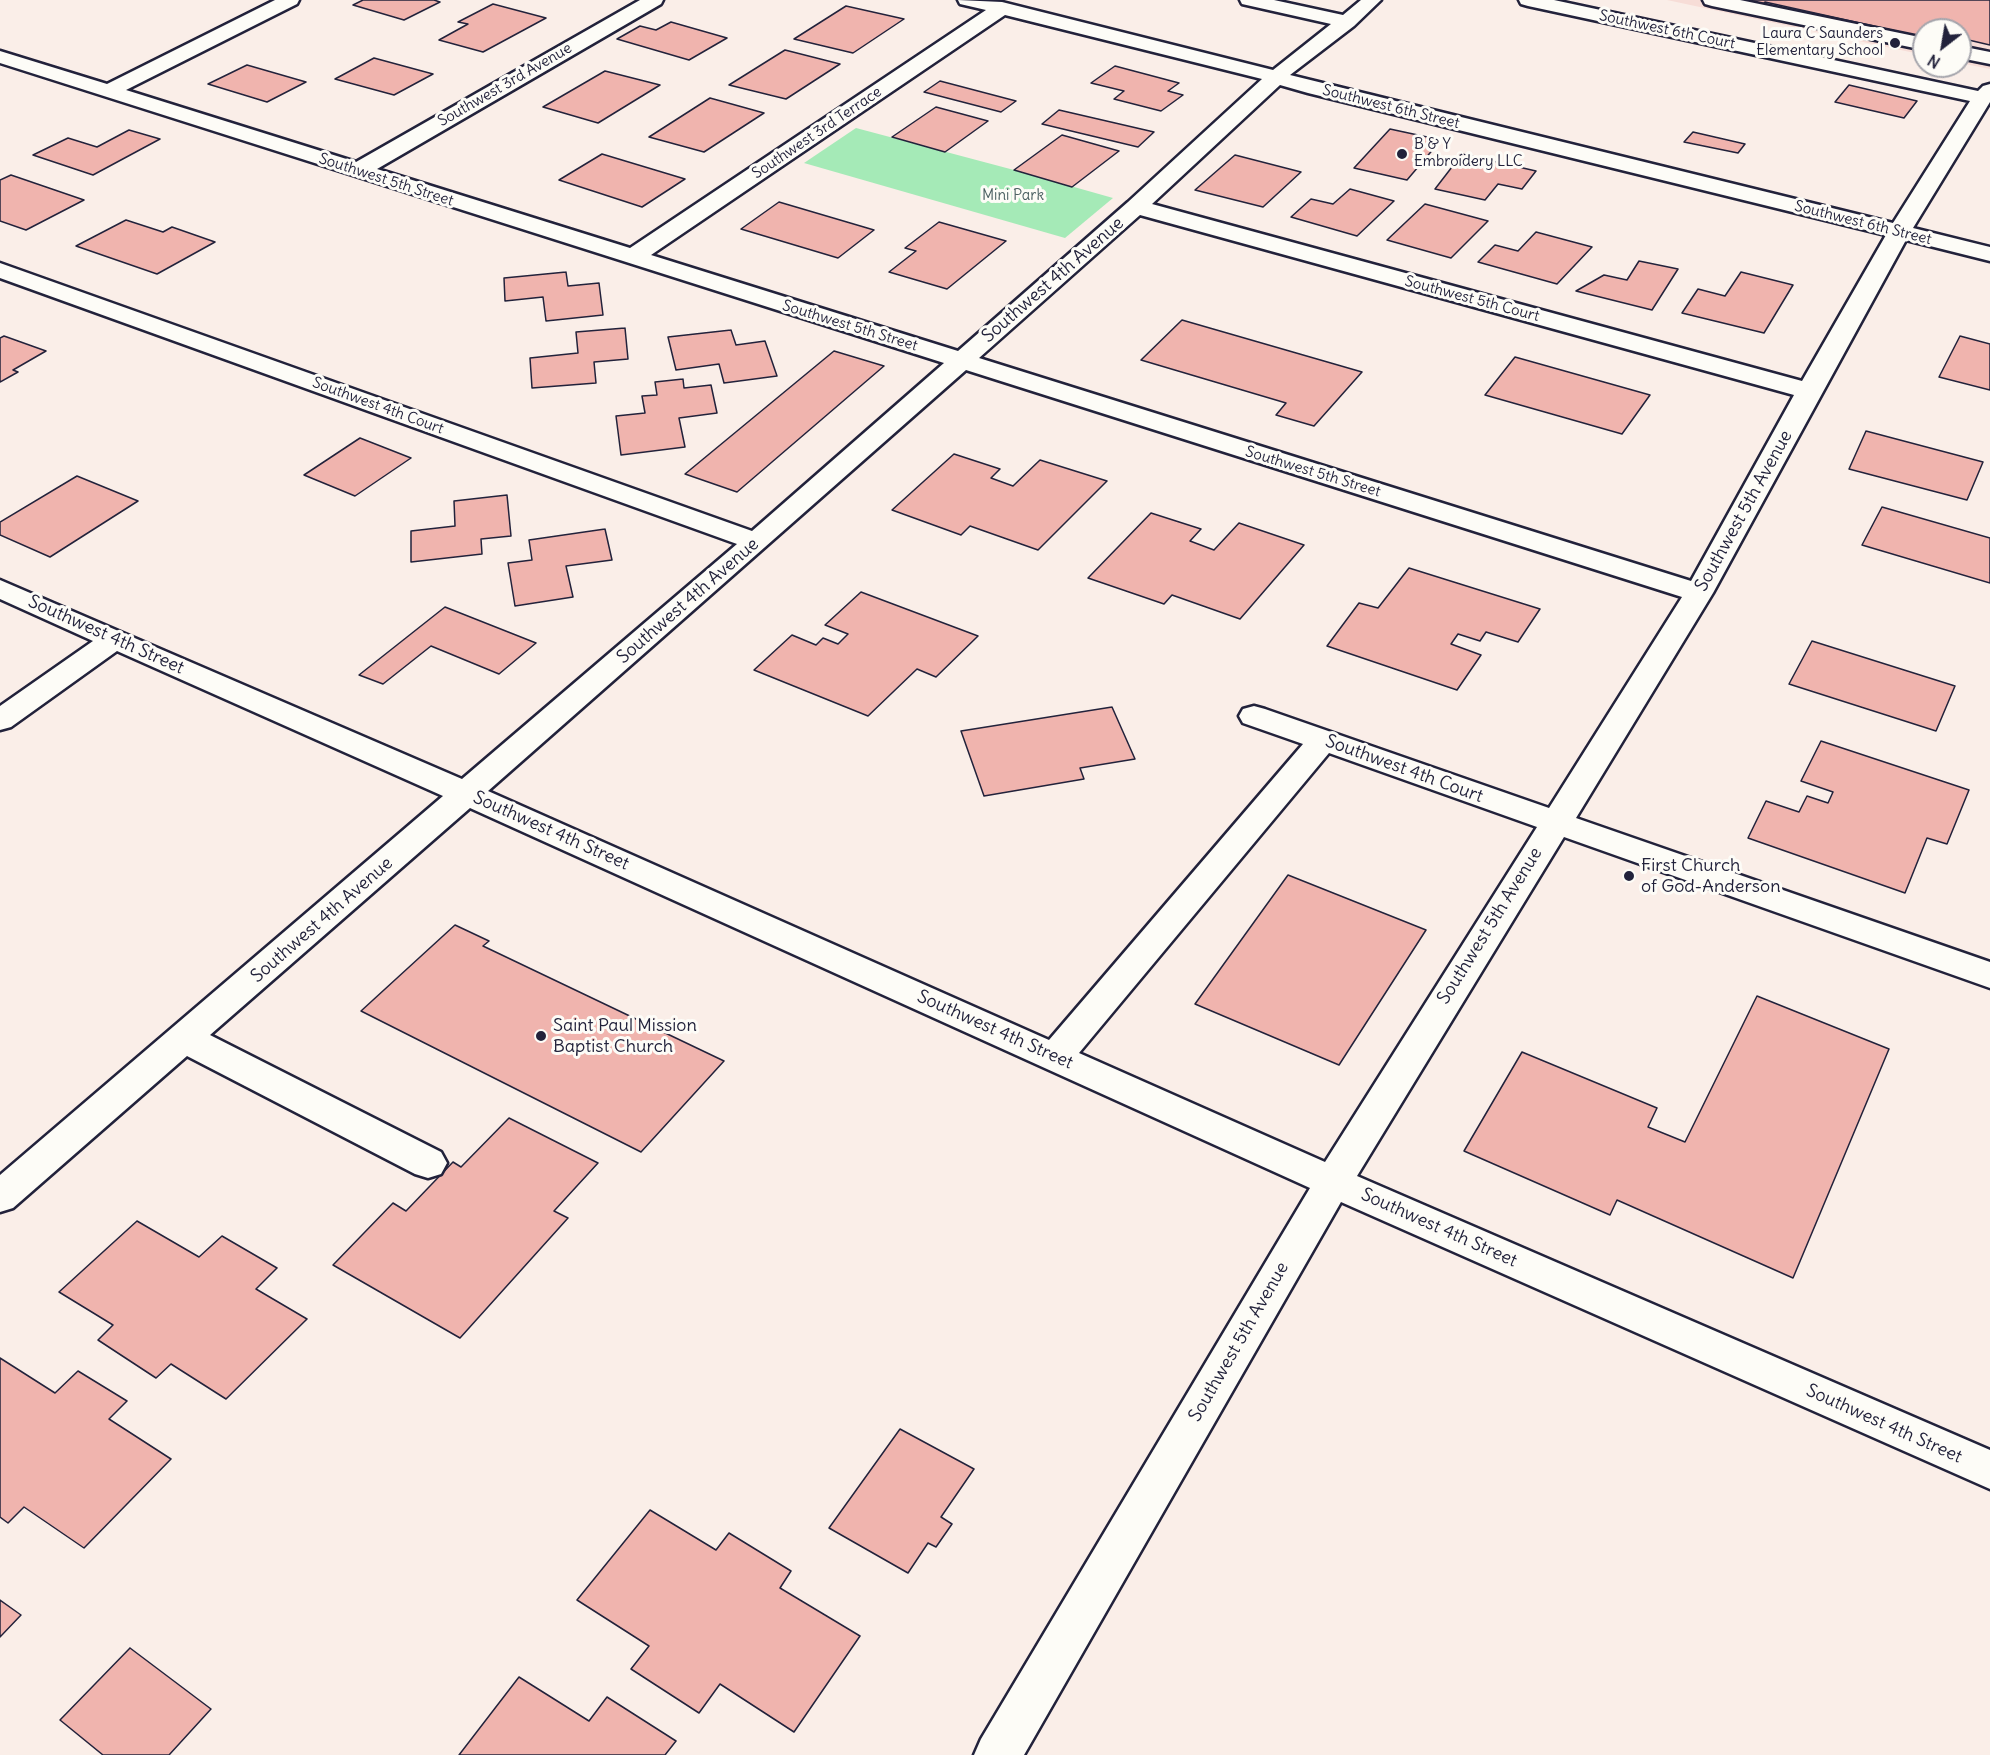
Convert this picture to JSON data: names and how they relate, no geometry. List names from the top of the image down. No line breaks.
{"streets":{"street":["Southwest 6th Court","Southwest 3rd Avenue","Southwest 6th Street","Southwest 3rd Terrace","Southwest 5th Street","Southwest 4th Avenue","Southwest 5th Court","Southwest 4th Court","Southwest 5th Avenue","Southwest 4th Street"]},"crossings":[["Southwest 6th Court","Southwest 5th Avenue"],["Southwest 3rd Avenue","Southwest 5th Street"],["Southwest 6th Street","Southwest 3rd Terrace"],["Southwest 6th Street","Southwest 4th Avenue"],["Southwest 6th Street","Southwest 5th Avenue"],["Southwest 3rd Terrace","Southwest 5th Street"],["Southwest 5th Street","Southwest 4th Avenue"],["Southwest 5th Street","Southwest 5th Avenue"],["Southwest 4th Avenue","Southwest 5th Court"],["Southwest 4th Avenue","Southwest 4th Court"],["Southwest 4th Avenue","Southwest 4th Street"],["Southwest 5th Court","Southwest 5th Avenue"],["Southwest 4th Court","Southwest 5th Avenue"],["Southwest 5th Avenue","Southwest 4th Street"]],"parks":["Mini Park"],"places":["Laura C Saunders Elementary School","B & Y Embroidery LLC","First Church of God-Anderson","Saint Paul Mission Baptist Church"],"north":"bottom left"}
